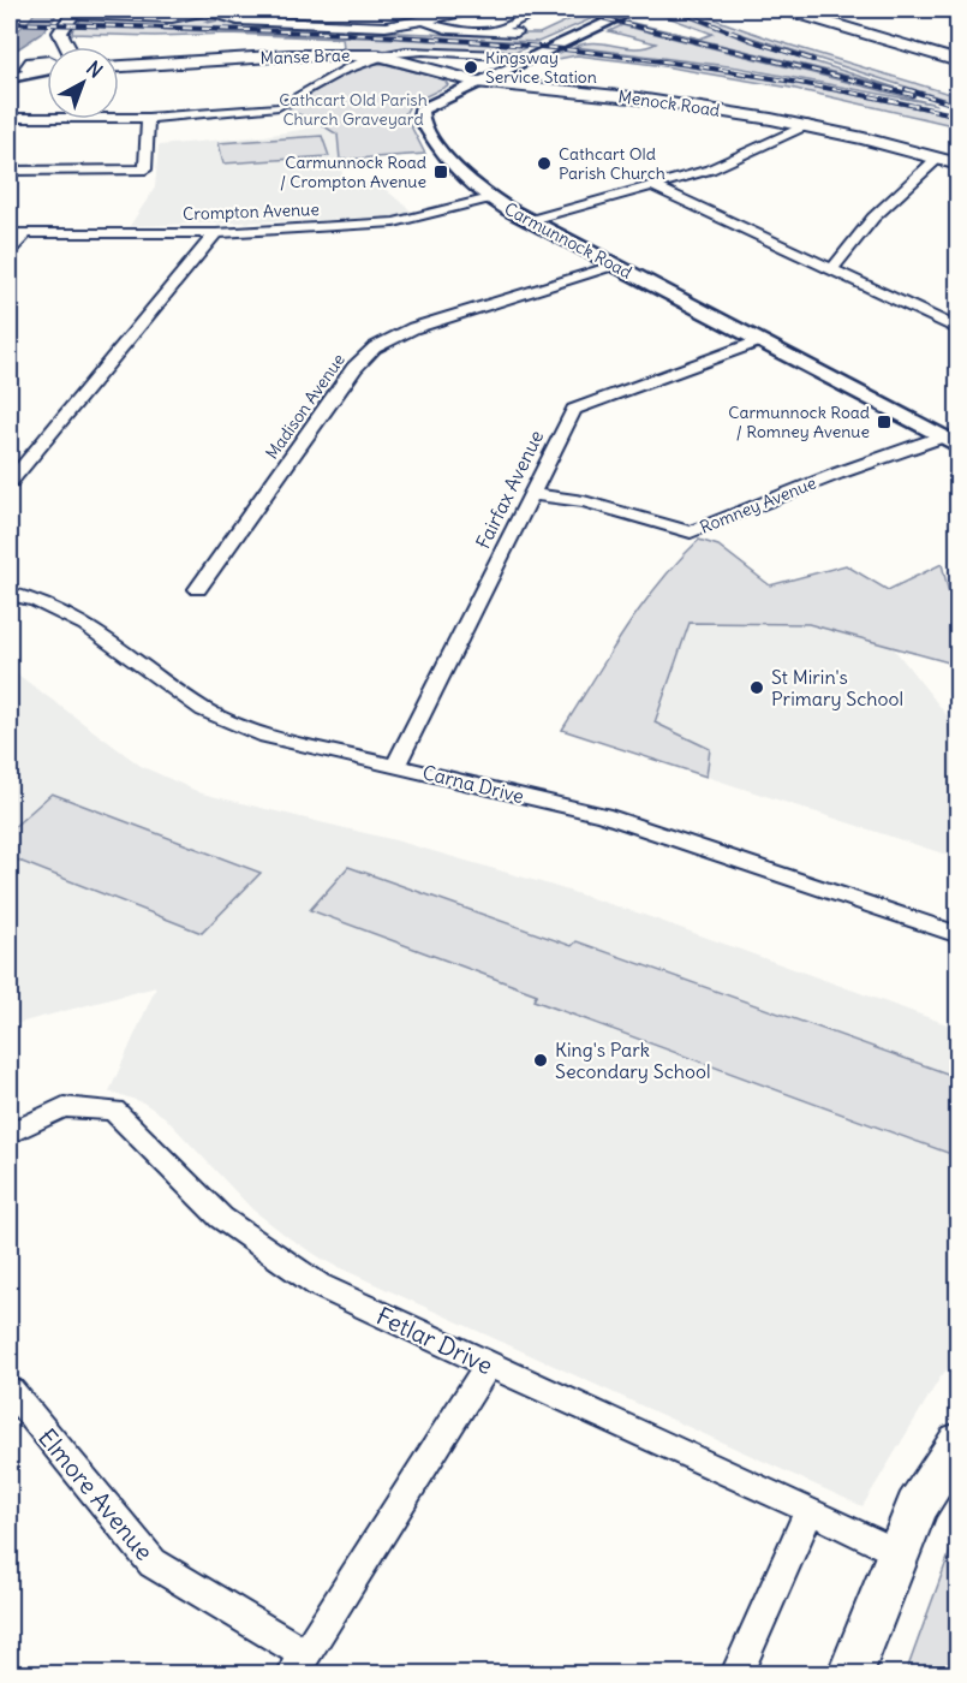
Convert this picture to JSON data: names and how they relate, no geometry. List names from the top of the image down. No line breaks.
{"streets":{"main road":["Manse Brae","Menock Road"],"street":["Crompton Avenue","Carmunnock Road","Madison Avenue","Fairfax Avenue","Romney Avenue","Carna Drive","Fetlar Drive","Elmore Avenue"]},"crossings":[["Manse Brae","Menock Road"],["Menock Road","Carmunnock Road"],["Crompton Avenue","Carmunnock Road"],["Carmunnock Road","Madison Avenue"],["Carmunnock Road","Fairfax Avenue"],["Carmunnock Road","Romney Avenue"],["Fairfax Avenue","Romney Avenue"],["Fairfax Avenue","Carna Drive"]],"parks":["Cathcart Old Parish Church Graveyard"],"places":{"other":["Kingsway Service Station","Cathcart Old Parish Church","St Mirin's Primary School","King's Park Secondary School"],"transit":["Carmunnock Road / Crompton Avenue","Carmunnock Road / Romney Avenue"]},"north":"top right"}
